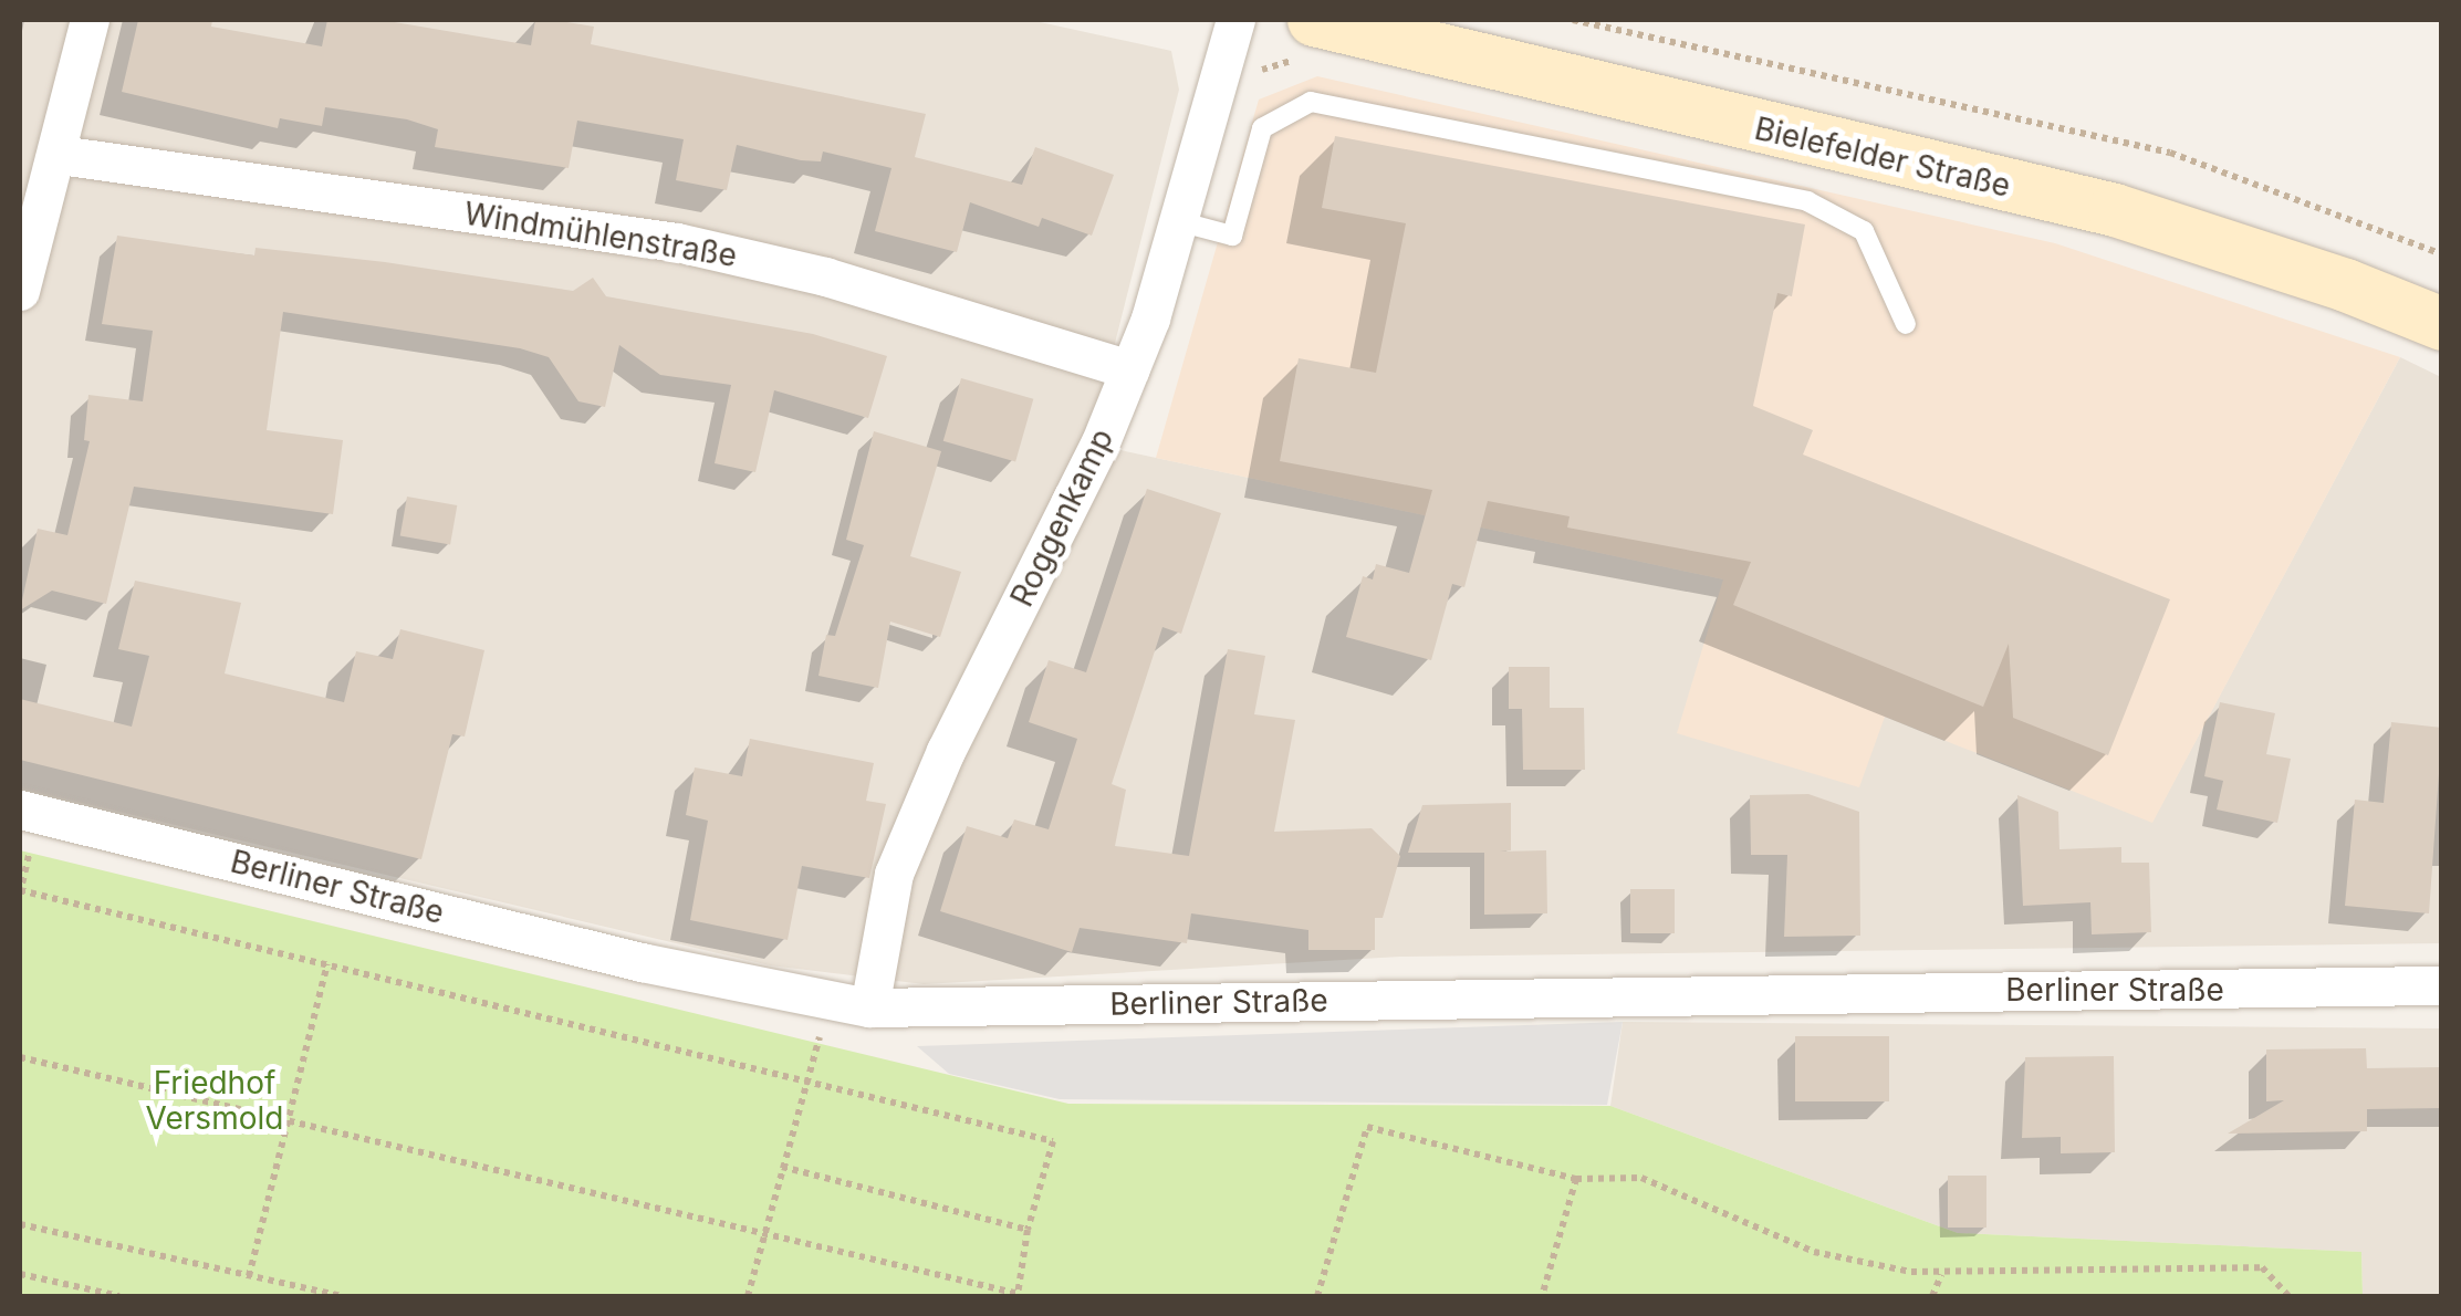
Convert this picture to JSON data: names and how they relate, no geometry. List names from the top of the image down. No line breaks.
{"streets":{"main road":["Bielefelder Straße"],"street":["Windmühlenstraße","Roggenkamp","Berliner Straße"]},"crossings":[["Windmühlenstraße","Roggenkamp"],["Roggenkamp","Berliner Straße"]],"parks":["Friedhof Versmold"]}
